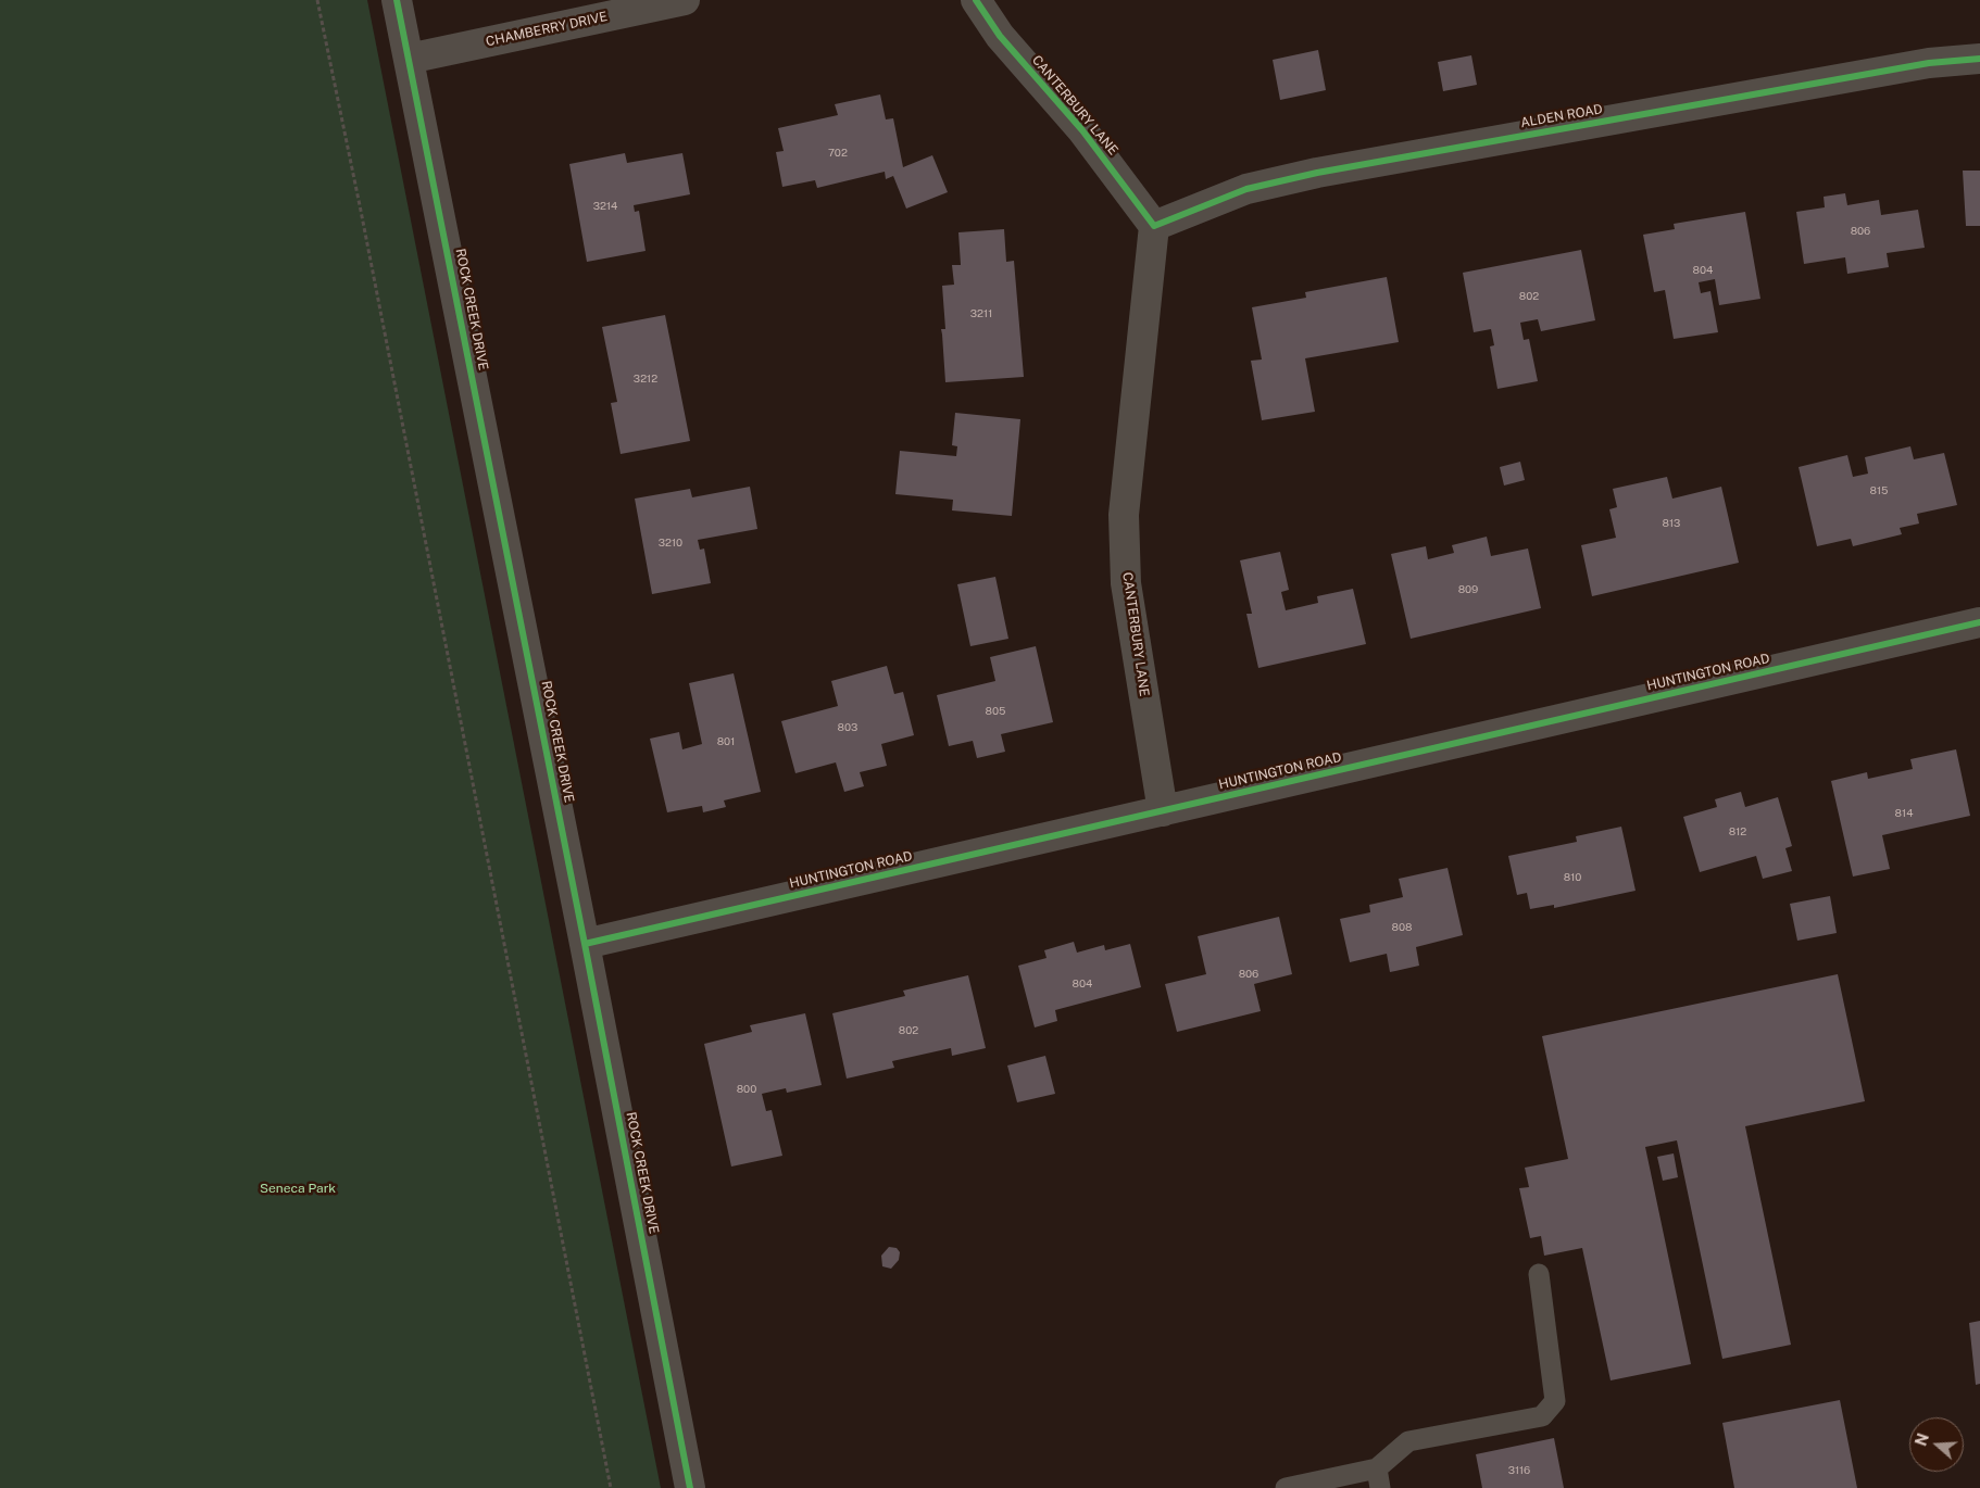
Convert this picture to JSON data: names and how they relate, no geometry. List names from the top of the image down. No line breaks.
{"streets":{"street":["CHAMBERRY DRIVE","CANTERBURY LANE","ALDEN ROAD","ROCK CREEK DRIVE","HUNTINGTON ROAD"]},"crossings":[["CHAMBERRY DRIVE","ROCK CREEK DRIVE"],["CANTERBURY LANE","ALDEN ROAD"],["CANTERBURY LANE","HUNTINGTON ROAD"],["ROCK CREEK DRIVE","HUNTINGTON ROAD"]],"parks":["Seneca Park"],"house_numbers":["702","3214","806","804","802","3211","3212","815","813","3210","809","805","803","801","814","812","810","808","806","804","802","800","3116"],"north":"left"}
